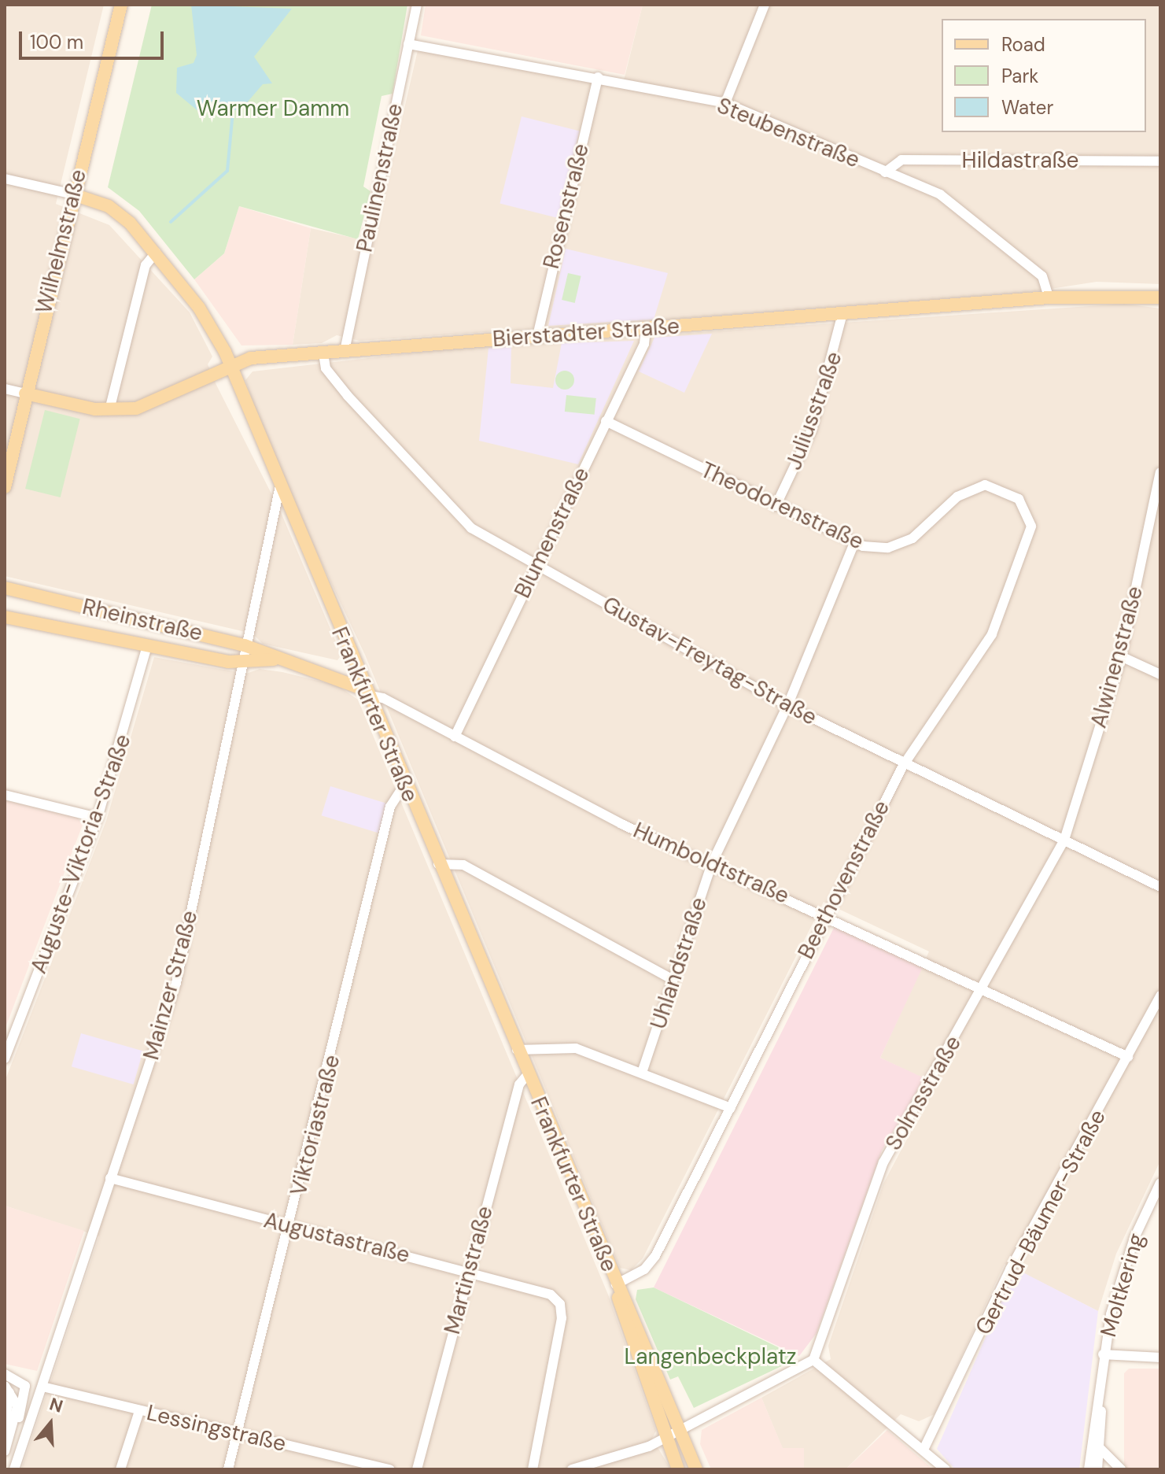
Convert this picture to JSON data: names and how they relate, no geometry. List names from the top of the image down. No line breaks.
{"streets":{"main road":["Wilhelmstraße","Bierstadter Straße","Rheinstraße","Frankfurter Straße"],"street":["Steubenstraße","Hildastraße","Paulinenstraße","Rosenstraße","Juliusstraße","Theodorenstraße","Blumenstraße","Alwinenstraße","Gustav-Freytag-Straße","Auguste-Viktoria-Straße","Humboldtstraße","Beethovenstraße","Uhlandstraße","Mainzer Straße","Solmsstraße","Viktoriastraße","Gertrud-Bäumer-Straße","Augustastraße","Martinstraße","Moltkering","Lessingstraße"]},"crossings":[["Steubenstraße","Hildastraße"],["Steubenstraße","Paulinenstraße"],["Steubenstraße","Rosenstraße"],["Steubenstraße","Bierstadter Straße"],["Paulinenstraße","Bierstadter Straße"],["Rosenstraße","Bierstadter Straße"],["Wilhelmstraße","Bierstadter Straße"],["Wilhelmstraße","Frankfurter Straße"],["Bierstadter Straße","Juliusstraße"],["Bierstadter Straße","Blumenstraße"],["Bierstadter Straße","Gustav-Freytag-Straße"],["Bierstadter Straße","Frankfurter Straße"],["Juliusstraße","Theodorenstraße"],["Theodorenstraße","Blumenstraße"],["Theodorenstraße","Beethovenstraße"],["Theodorenstraße","Uhlandstraße"],["Blumenstraße","Gustav-Freytag-Straße"],["Blumenstraße","Humboldtstraße"],["Rheinstraße","Auguste-Viktoria-Straße"],["Rheinstraße","Mainzer Straße"],["Alwinenstraße","Gustav-Freytag-Straße"],["Alwinenstraße","Solmsstraße"],["Gustav-Freytag-Straße","Beethovenstraße"],["Gustav-Freytag-Straße","Uhlandstraße"],["Gustav-Freytag-Straße","Solmsstraße"],["Frankfurter Straße","Humboldtstraße"],["Frankfurter Straße","Beethovenstraße"],["Frankfurter Straße","Mainzer Straße"],["Frankfurter Straße","Viktoriastraße"],["Frankfurter Straße","Martinstraße"],["Humboldtstraße","Beethovenstraße"],["Humboldtstraße","Uhlandstraße"],["Humboldtstraße","Solmsstraße"],["Humboldtstraße","Gertrud-Bäumer-Straße"],["Mainzer Straße","Augustastraße"],["Mainzer Straße","Lessingstraße"],["Viktoriastraße","Augustastraße"],["Viktoriastraße","Lessingstraße"],["Augustastraße","Martinstraße"]],"parks":["Warmer Damm","Langenbeckplatz"],"legend":["Road","Park","Water"],"scale_bar":"100 m","north":"top"}
